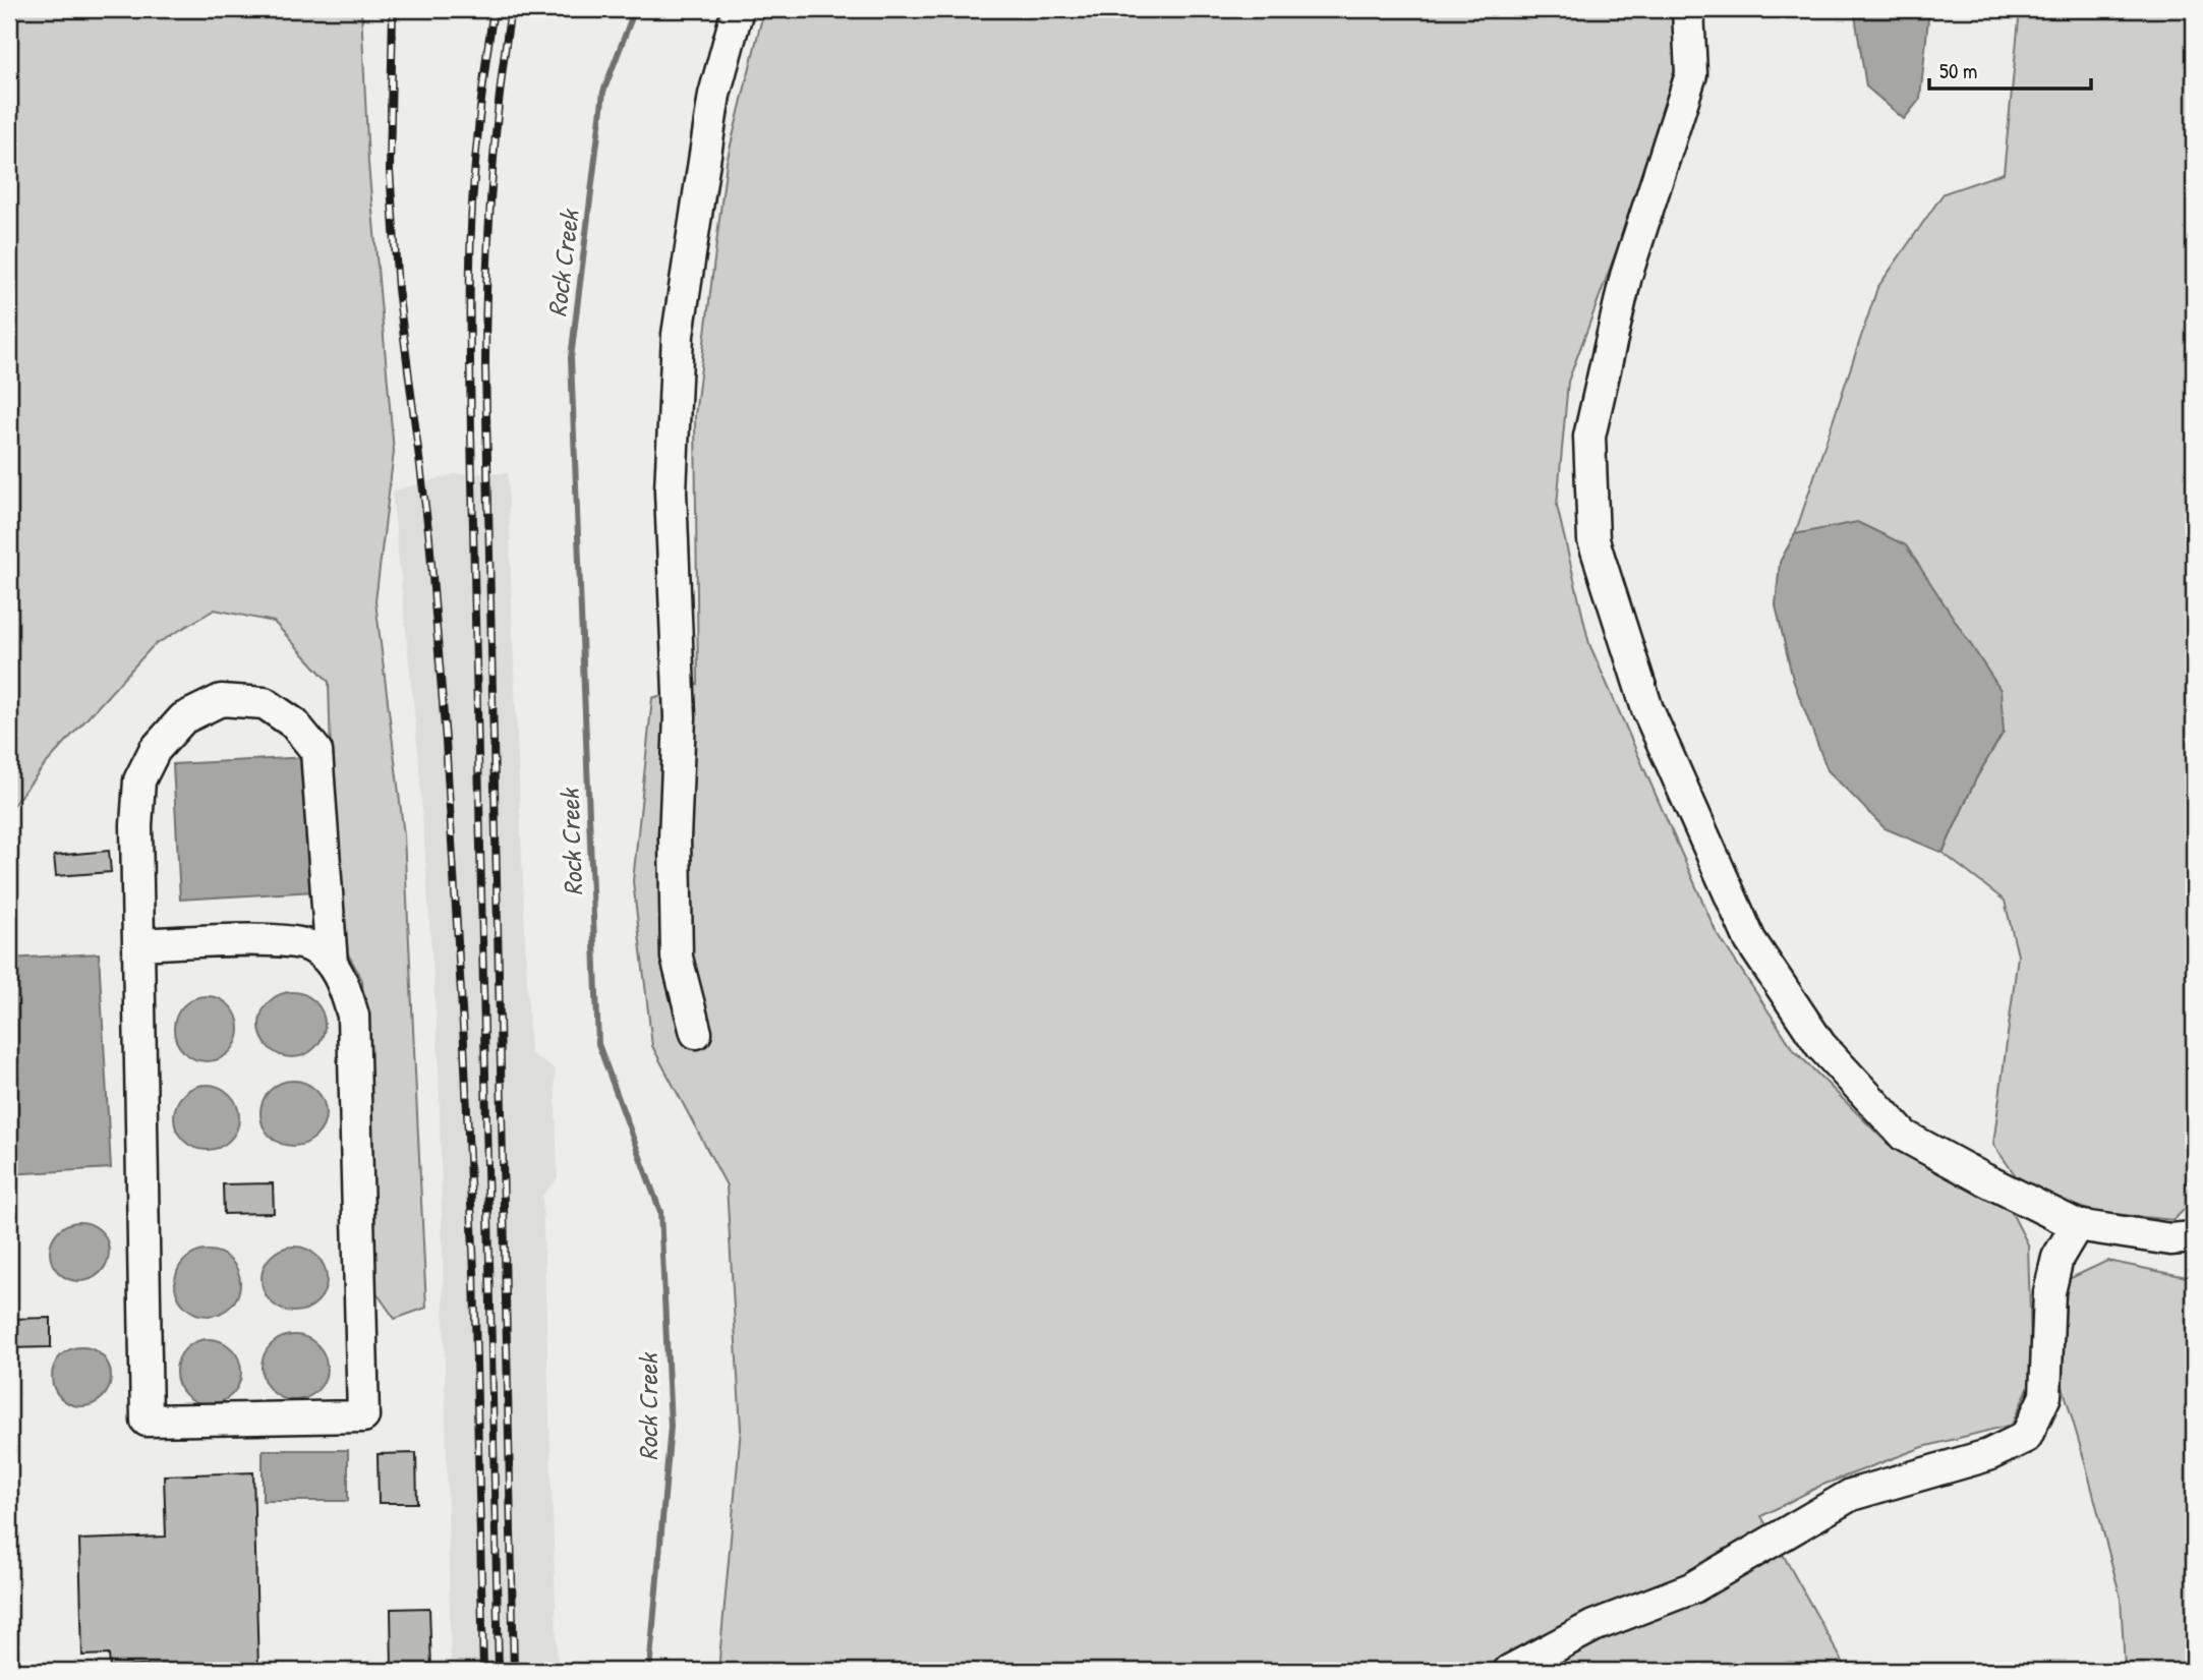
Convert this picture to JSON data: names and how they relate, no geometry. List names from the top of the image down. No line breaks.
{"water":["Rock Creek"],"scale_bar":"50 m"}
